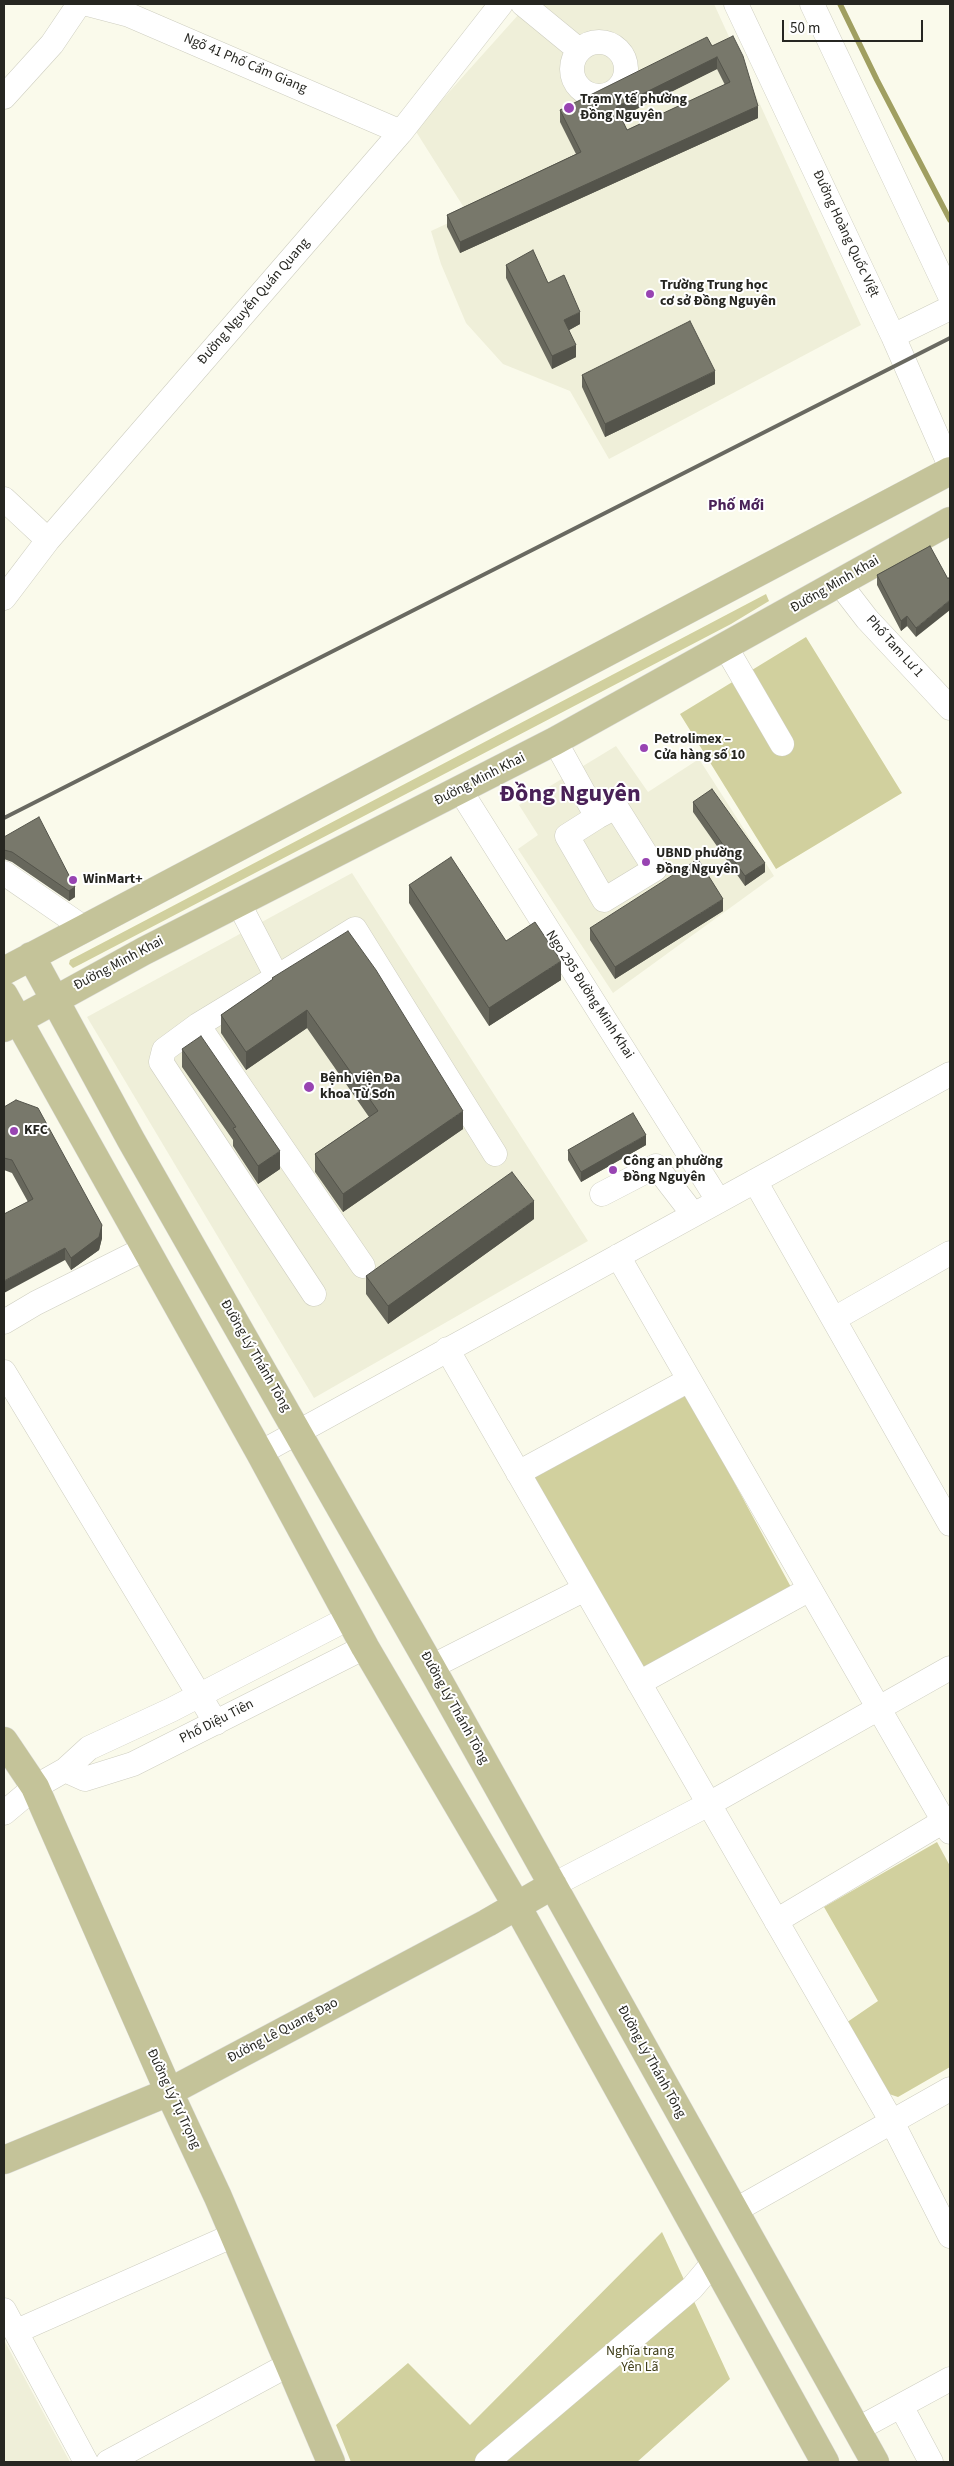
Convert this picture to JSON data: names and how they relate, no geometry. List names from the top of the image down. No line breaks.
{"streets":{"main road":["Đường Minh Khai","Đường Lý Thánh Tông","Đường Lê Quang Đạo","Đường Lý Tự Trọng"],"street":["Ngõ 41 Phố Cẩm Giang","Đường Hoàng Quốc Việt","Đường Nguyễn Quán Quang","Phố Tam Lư 1","Ngo 295 Đường Minh Khai","Phố Diệu Tiên"]},"crossings":[["Ngõ 41 Phố Cẩm Giang","Đường Nguyễn Quán Quang"],["Đường Minh Khai","Phố Tam Lư 1"],["Đường Minh Khai","Ngo 295 Đường Minh Khai"],["Đường Minh Khai","Đường Lý Thánh Tông"],["Đường Lý Thánh Tông","Đường Lê Quang Đạo"],["Đường Lê Quang Đạo","Đường Lý Tự Trọng"]],"districts":["Phố Mới","Đồng Nguyên"],"parks":["Nghĩa trang Yên Lã"],"places":["Trạm Y tế phường Đồng Nguyên","Trường Trung học cơ sở Đồng Nguyên","Petrolimex – Cửa hàng số 10","UBND phường Đồng Nguyên","WinMart+","Bệnh viện Đa khoa Từ Sơn","KFC","Công an phường Đồng Nguyên"],"scale_bar":"50 m"}
